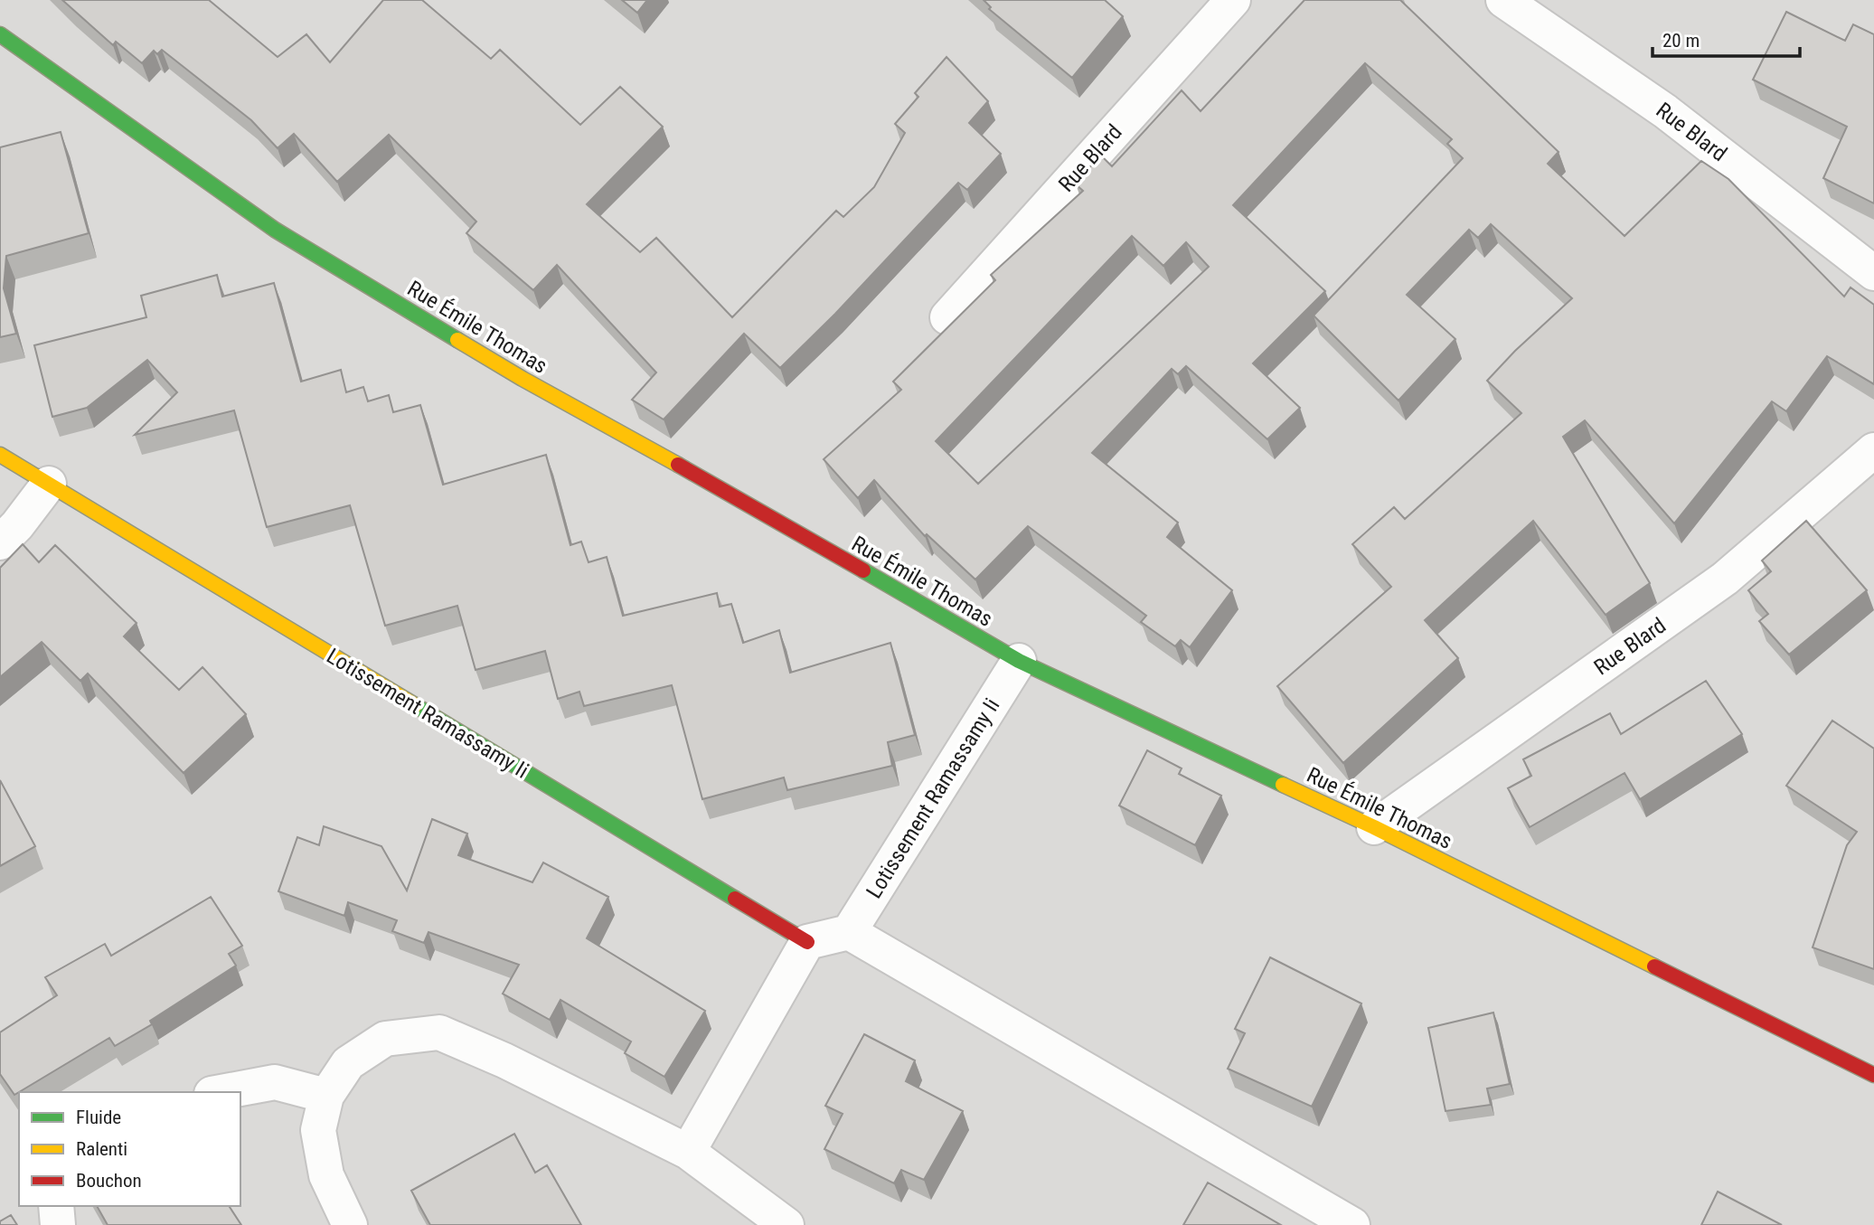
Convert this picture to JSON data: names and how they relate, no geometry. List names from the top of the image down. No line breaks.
{"streets":{"street":["Rue Blard","Rue Émile Thomas","Lotissement Ramassamy Ii"]},"crossings":[["Rue Blard","Rue Émile Thomas"],["Rue Émile Thomas","Lotissement Ramassamy Ii"]],"legend":["Fluide","Ralenti","Bouchon"],"scale_bar":"20 m"}
